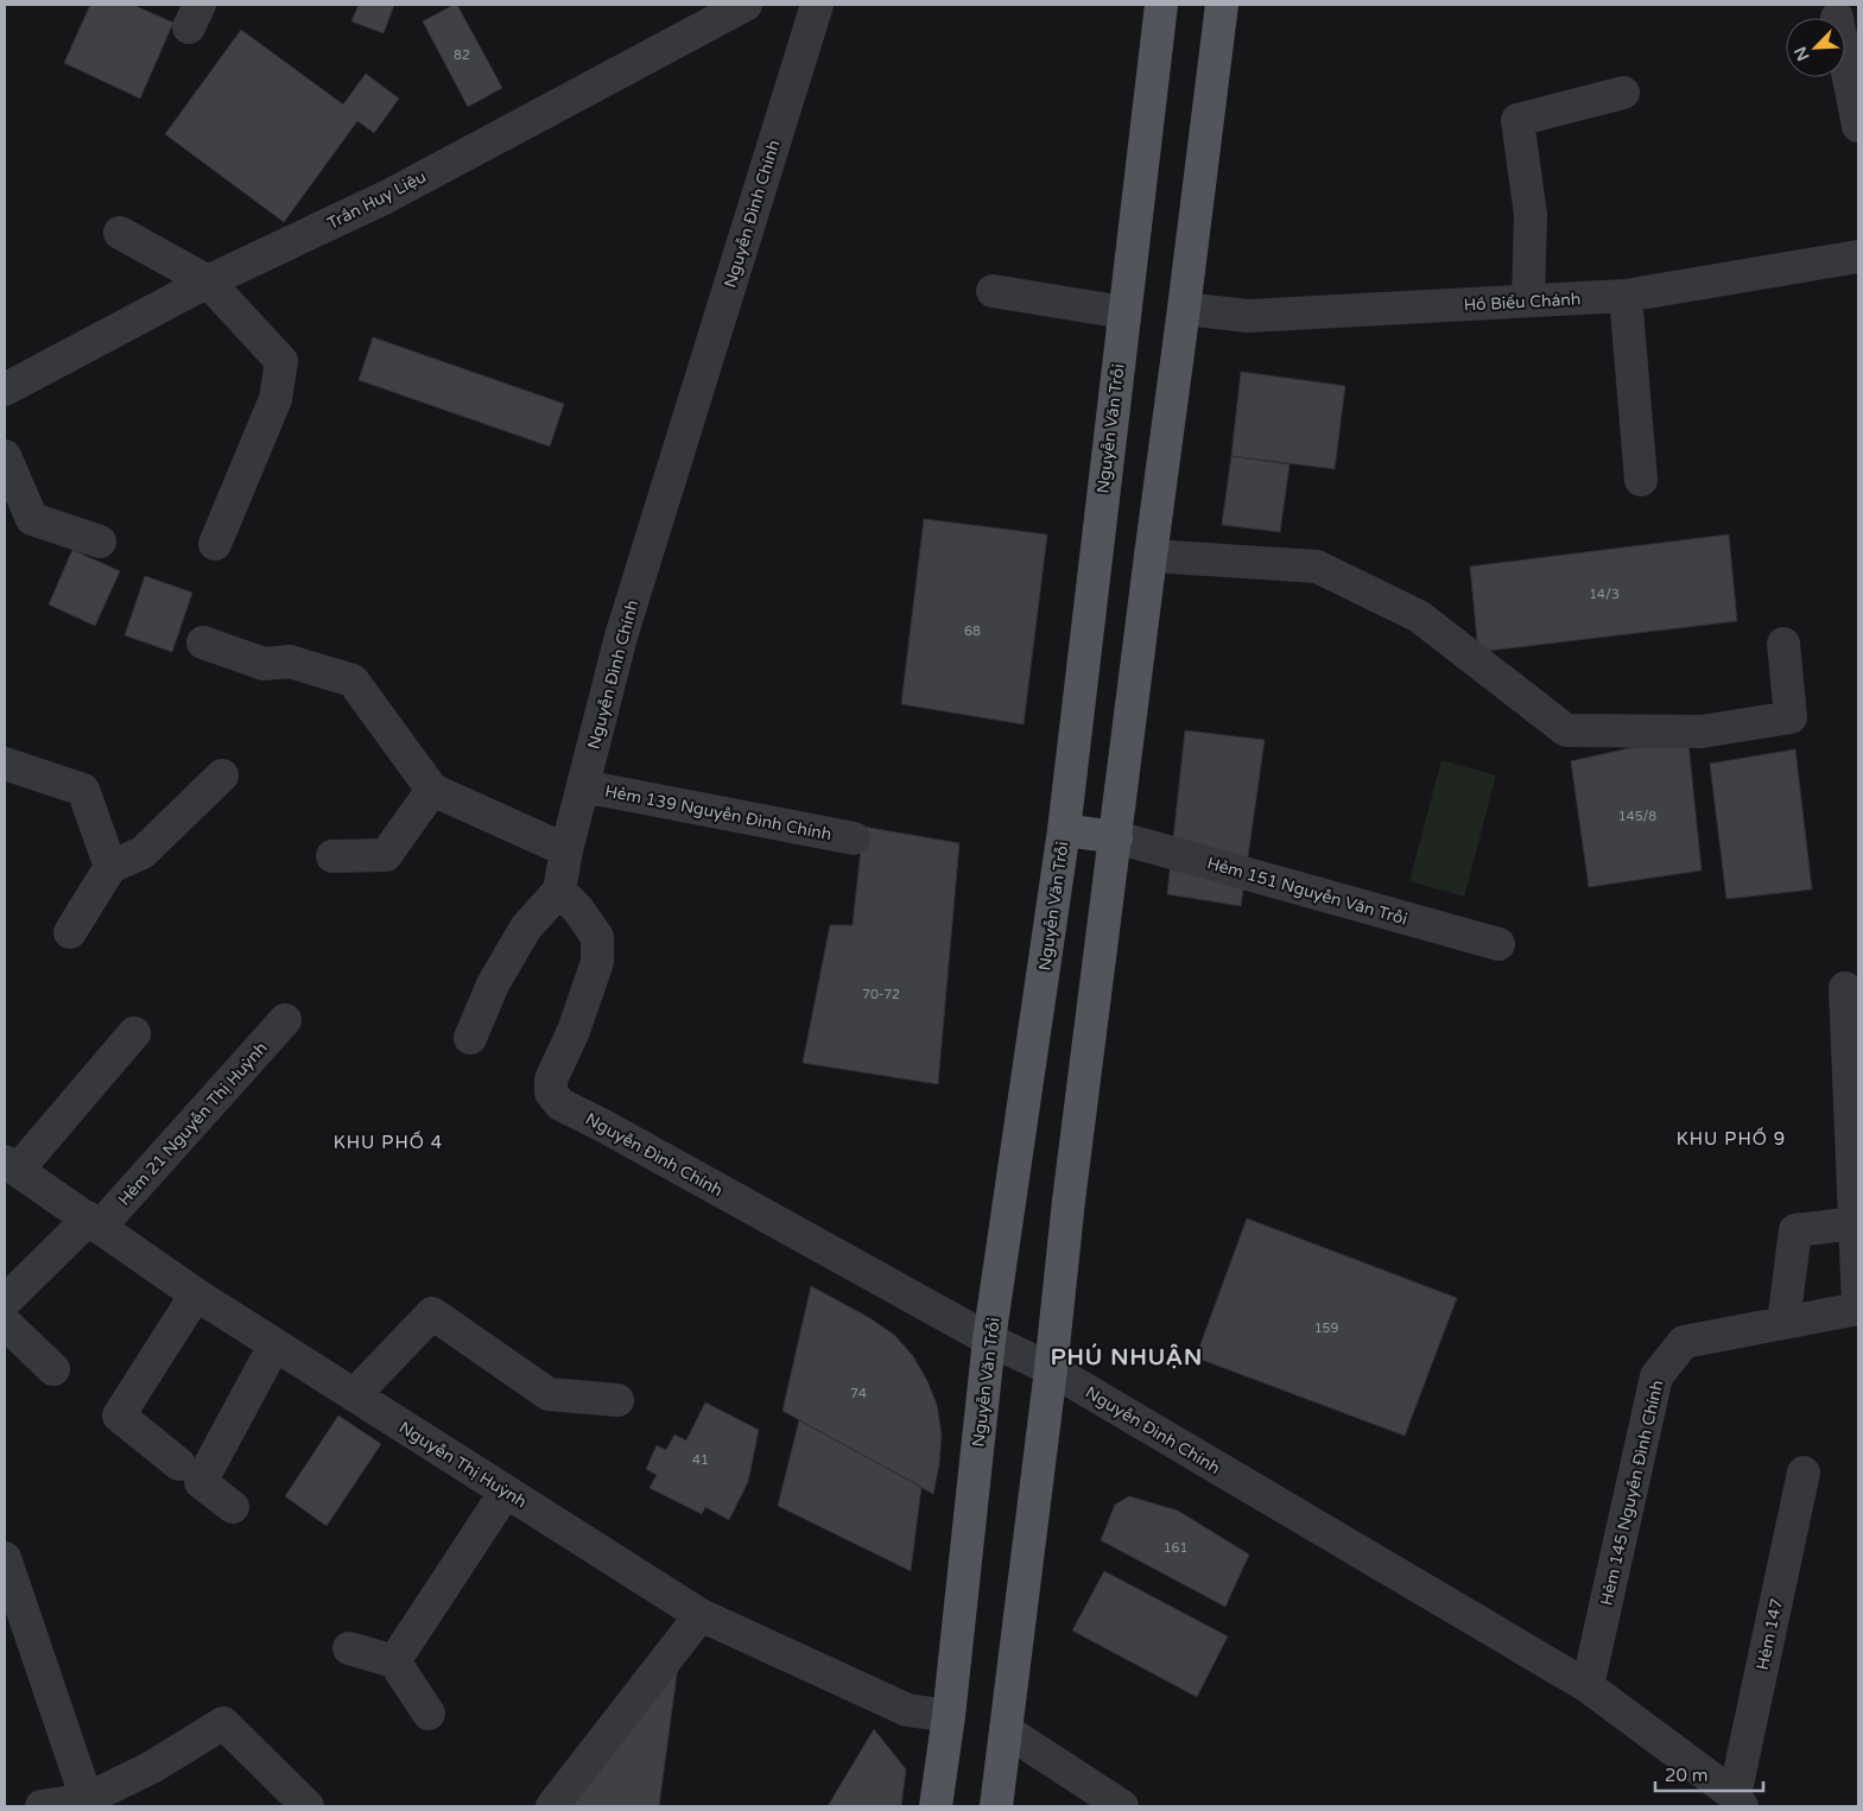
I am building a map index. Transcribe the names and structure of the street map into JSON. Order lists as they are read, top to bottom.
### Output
{
  "streets": {
    "main road": ["Nguyễn Văn Trỗi"],
    "street": [
      "Trần Huy Liệu",
      "Nguyễn Đình Chính",
      "Hồ Biểu Chánh",
      "Hẻm 139 Nguyễn Đình Chính",
      "Hẻm 151 Nguyễn Văn Trỗi",
      "Hẻm 21 Nguyễn Thị Huỳnh",
      "Nguyễn Thị Huỳnh",
      "Hẻm 145 Nguyễn Đình Chính",
      "Hẻm 147"
    ]
  },
  "crossings": [
    ["Nguyễn Đình Chính", "Nguyễn Văn Trỗi"],
    ["Nguyễn Đình Chính", "Hẻm 139 Nguyễn Đình Chính"],
    ["Nguyễn Đình Chính", "Hẻm 145 Nguyễn Đình Chính"],
    ["Nguyễn Đình Chính", "Hẻm 147"],
    ["Nguyễn Văn Trỗi", "Nguyễn Thị Huỳnh"],
    ["Hẻm 21 Nguyễn Thị Huỳnh", "Nguyễn Thị Huỳnh"]
  ],
  "districts": ["KHU PHỐ 9", "KHU PHỐ 4", "PHÚ NHUẬN"],
  "house_numbers": [
    "82",
    "14/3",
    "68",
    "145/8",
    "70-72",
    "159",
    "74",
    "41",
    "161"
  ],
  "scale_bar": "20 m",
  "north": "bottom left"
}
